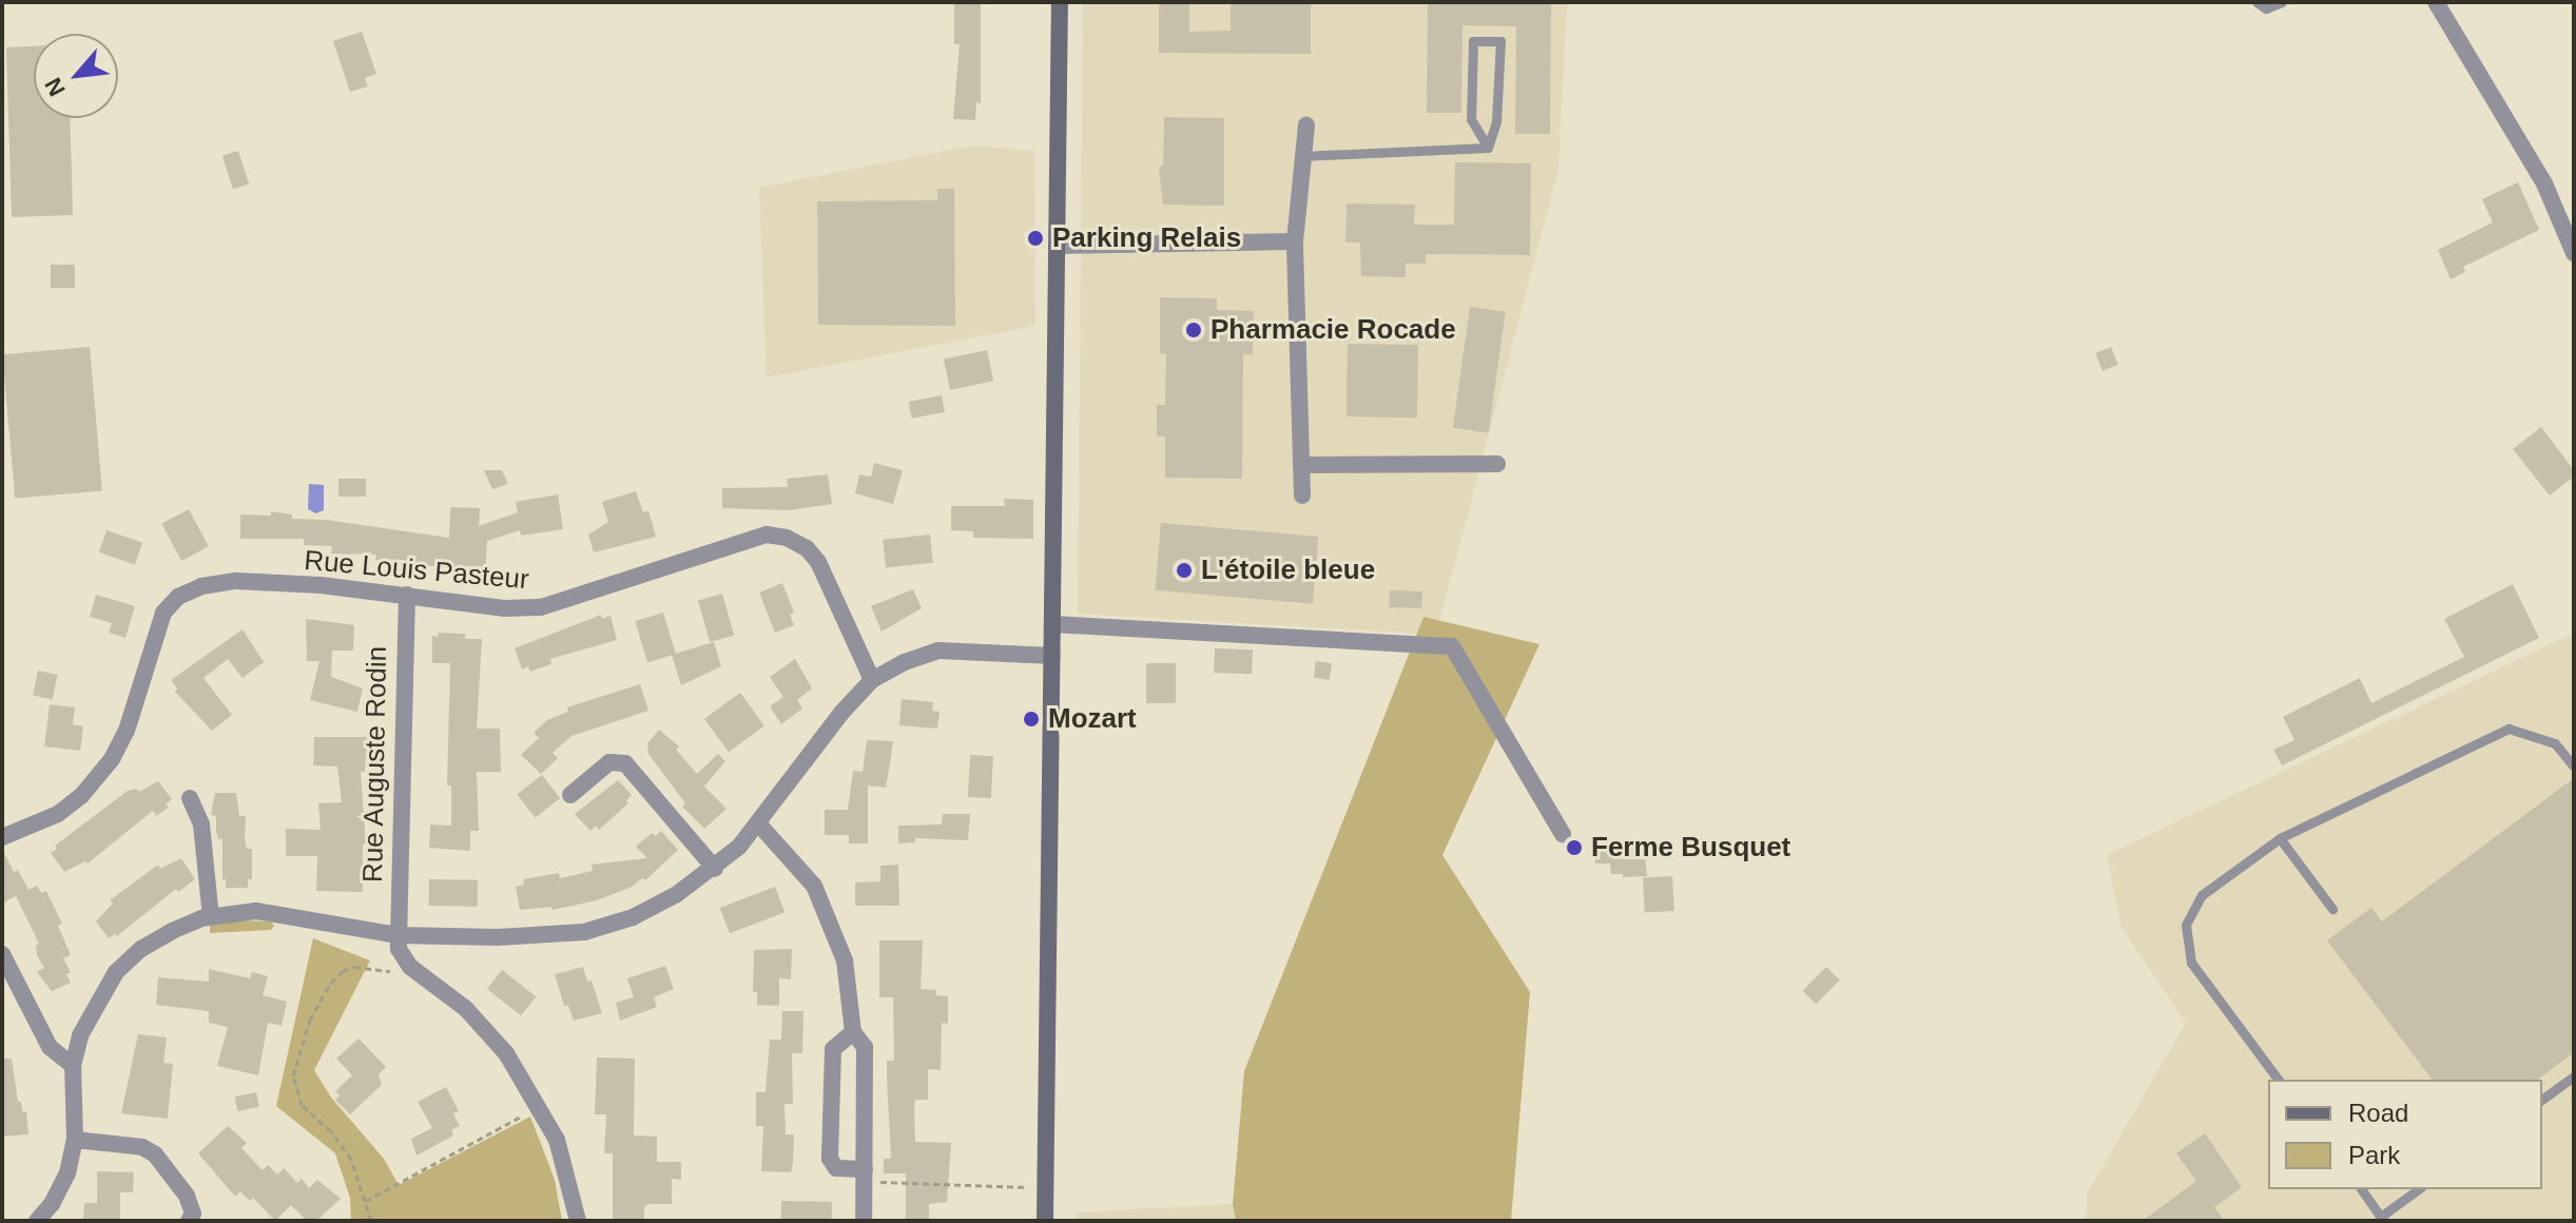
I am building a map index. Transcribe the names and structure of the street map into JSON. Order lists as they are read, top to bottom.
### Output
{
  "streets": {
    "street": ["Rue Louis Pasteur", "Rue Auguste Rodin"]
  },
  "crossings": [
    ["Rue Louis Pasteur", "Rue Auguste Rodin"]
  ],
  "places": [
    "Parking Relais",
    "Pharmacie Rocade",
    "L'étoile bleue",
    "Mozart",
    "Ferme Busquet"
  ],
  "legend": ["Road", "Park"],
  "north": "bottom left"
}
